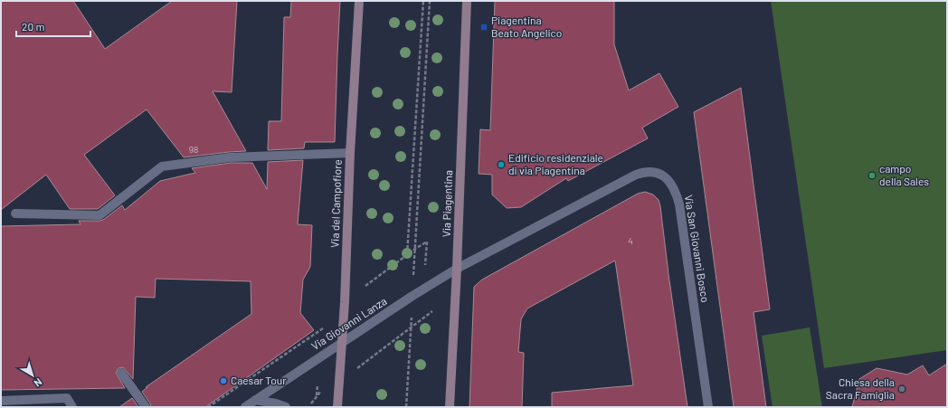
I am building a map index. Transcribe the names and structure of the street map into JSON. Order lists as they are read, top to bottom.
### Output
{
  "streets": {
    "street": [
      "Via del Campofiore",
      "Via Piagentina",
      "Via San Giovanni Bosco",
      "Via Giovanni Lanza"
    ]
  },
  "crossings": [
    ["Via del Campofiore", "Via Giovanni Lanza"],
    ["Via Piagentina", "Via San Giovanni Bosco"],
    ["Via Piagentina", "Via Giovanni Lanza"],
    ["Via San Giovanni Bosco", "Via Giovanni Lanza"]
  ],
  "places": {
    "transit": ["Piagentina Beato Angelico"],
    "other": [
      "Edificio residenziale di via Piagentina",
      "campo della Sales",
      "Caesar Tour",
      "Chiesa della Sacra Famiglia"
    ]
  },
  "house_numbers": ["98", "4"],
  "scale_bar": "20 m",
  "north": "bottom right"
}
